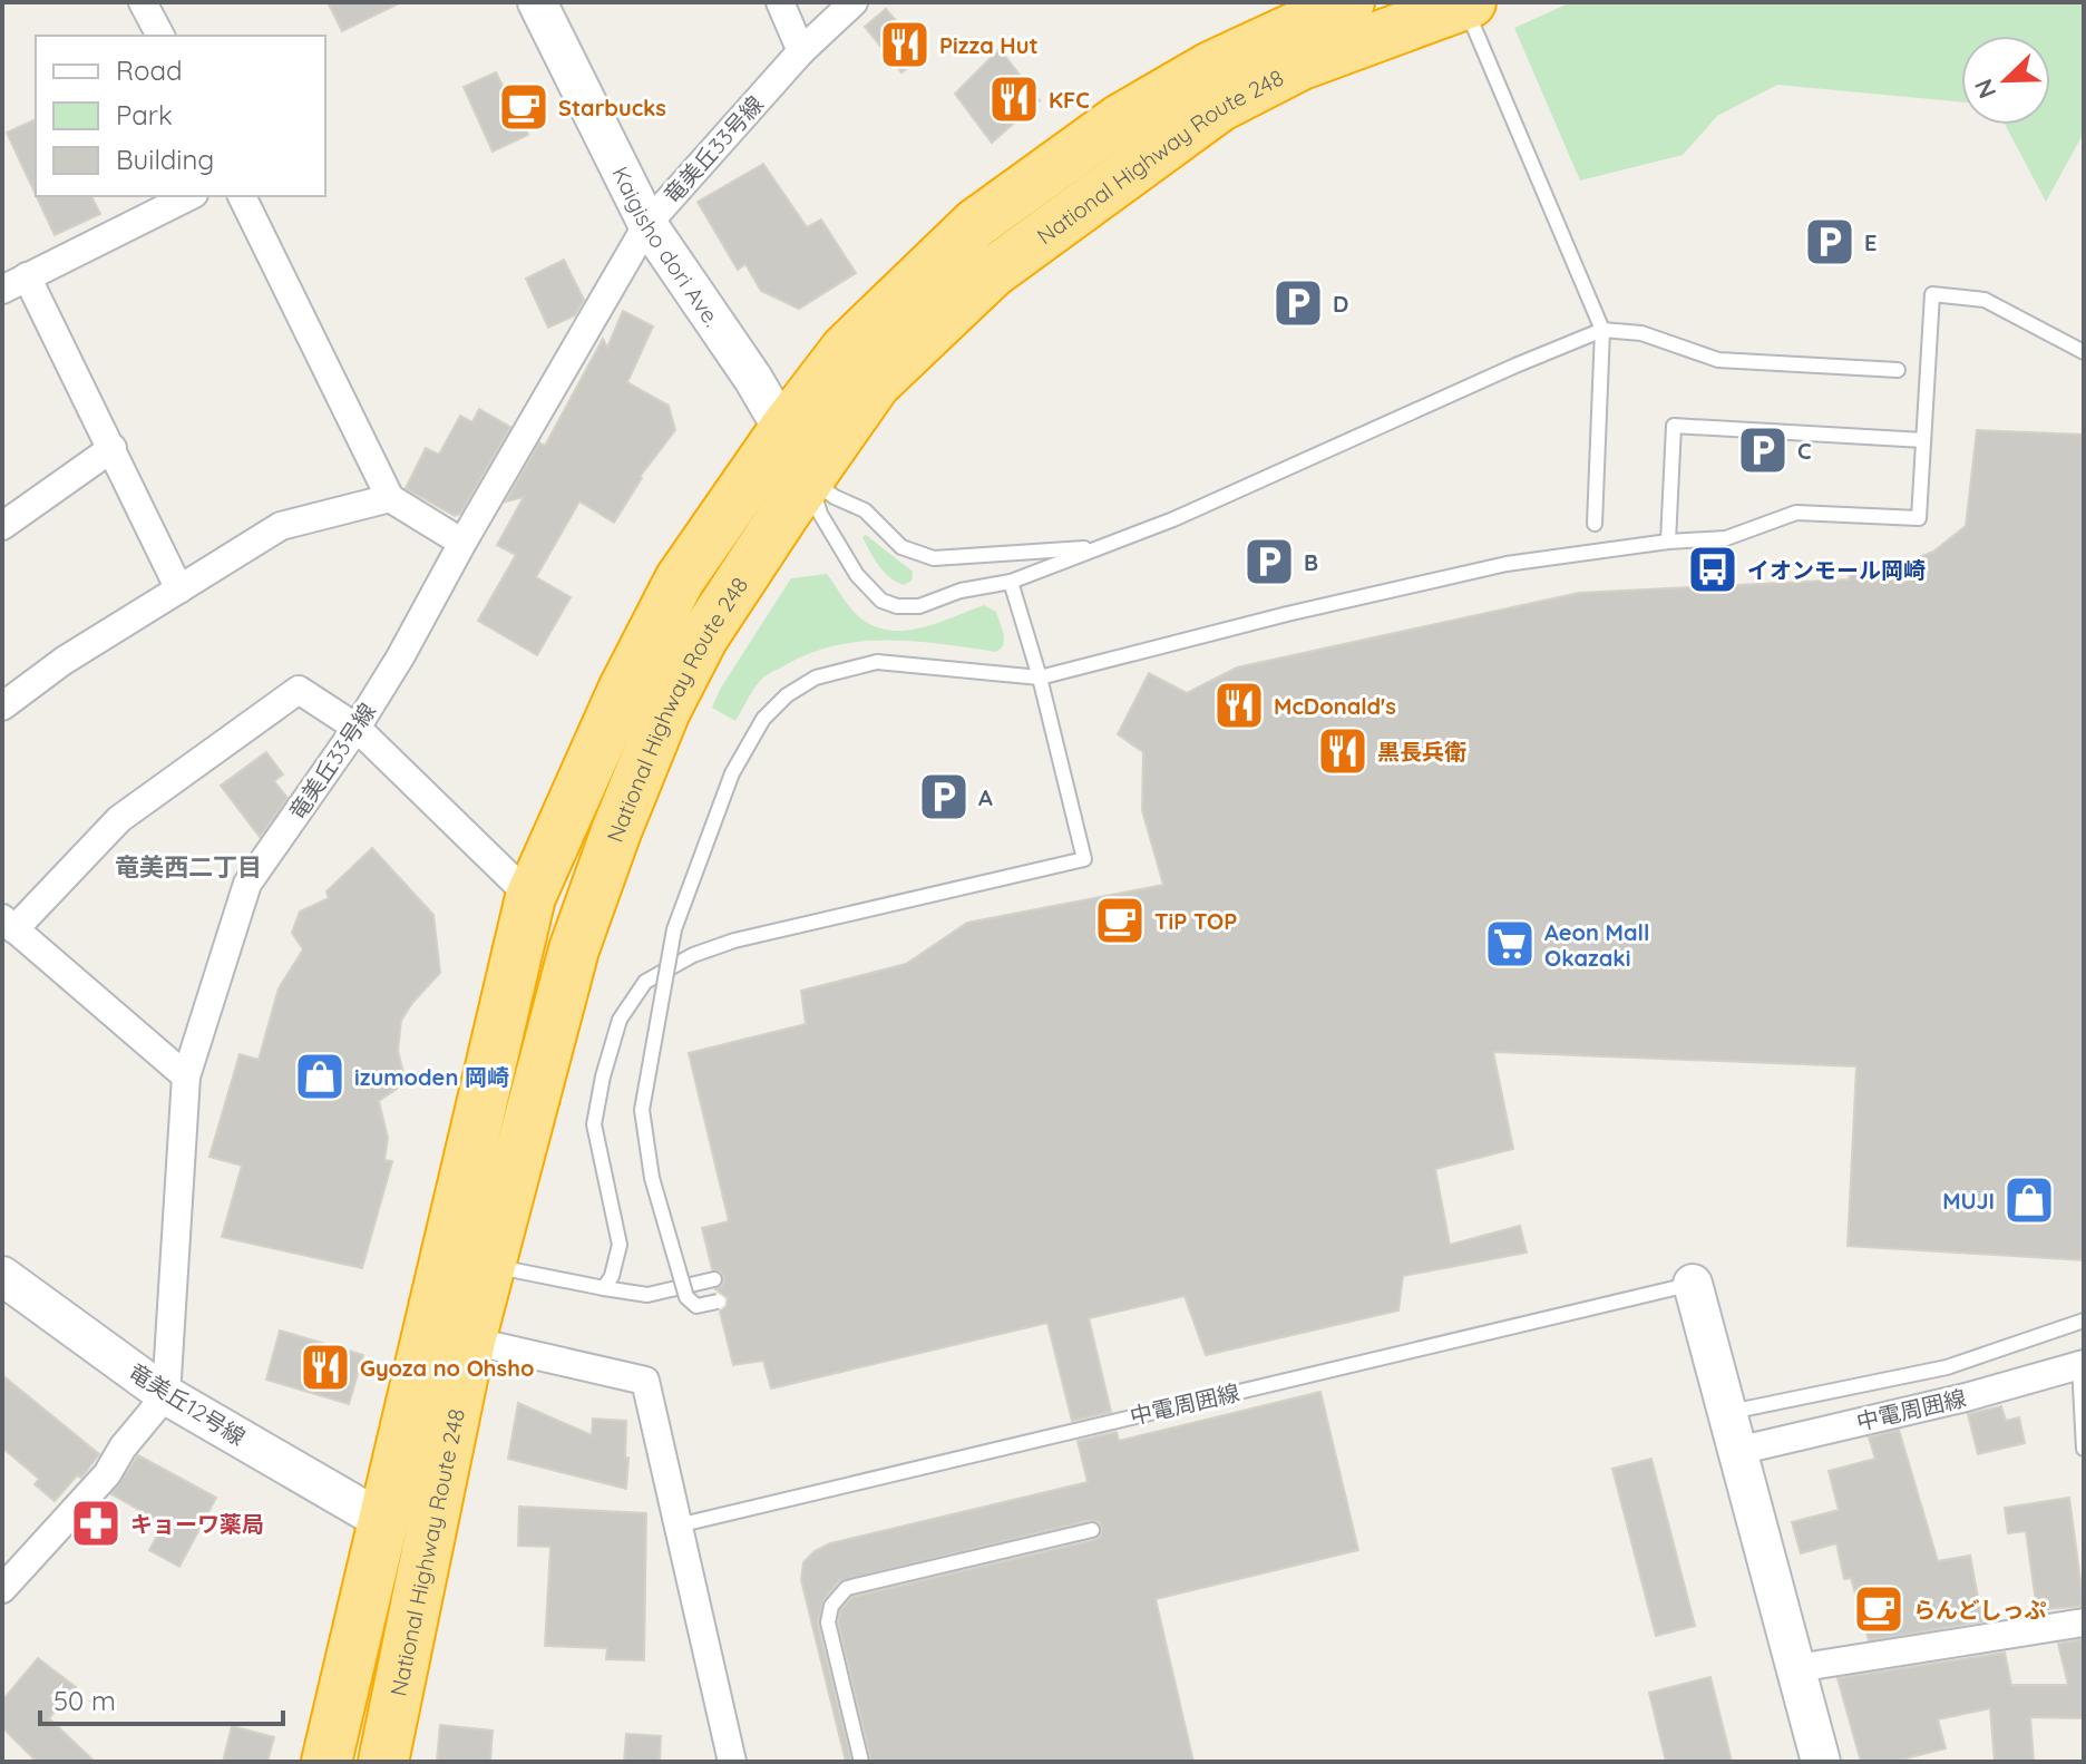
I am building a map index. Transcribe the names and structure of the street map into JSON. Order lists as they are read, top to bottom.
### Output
{
  "streets": {
    "highway": ["National Highway Route 248"],
    "street": [
      "竜美丘33号線",
      "Kaigisho dori Ave.",
      "竜美丘12号線",
      "中電周囲線"
    ]
  },
  "crossings": [
    ["竜美丘33号線", "Kaigisho dori Ave."],
    ["竜美丘33号線", "竜美丘12号線"],
    ["National Highway Route 248", "Kaigisho dori Ave."],
    ["National Highway Route 248", "竜美丘12号線"]
  ],
  "districts": ["竜美西二丁目"],
  "places": {
    "restaurant": [
      "Pizza Hut",
      "KFC",
      "McDonald's",
      "黒長兵衛",
      "Gyoza no Ohsho"
    ],
    "cafe": ["Starbucks", "TiP TOP", "らんどしっぷ"],
    "parking": [
      "E",
      "D",
      "C",
      "B",
      "A"
    ],
    "bus stop": ["イオンモール岡崎"],
    "supermarket": ["Aeon Mall Okazaki"],
    "shop": ["izumoden 岡崎", "MUJI"],
    "pharmacy": ["キョーワ薬局"]
  },
  "legend": ["Road", "Park", "Building"],
  "scale_bar": "50 m",
  "north": "bottom left"
}
